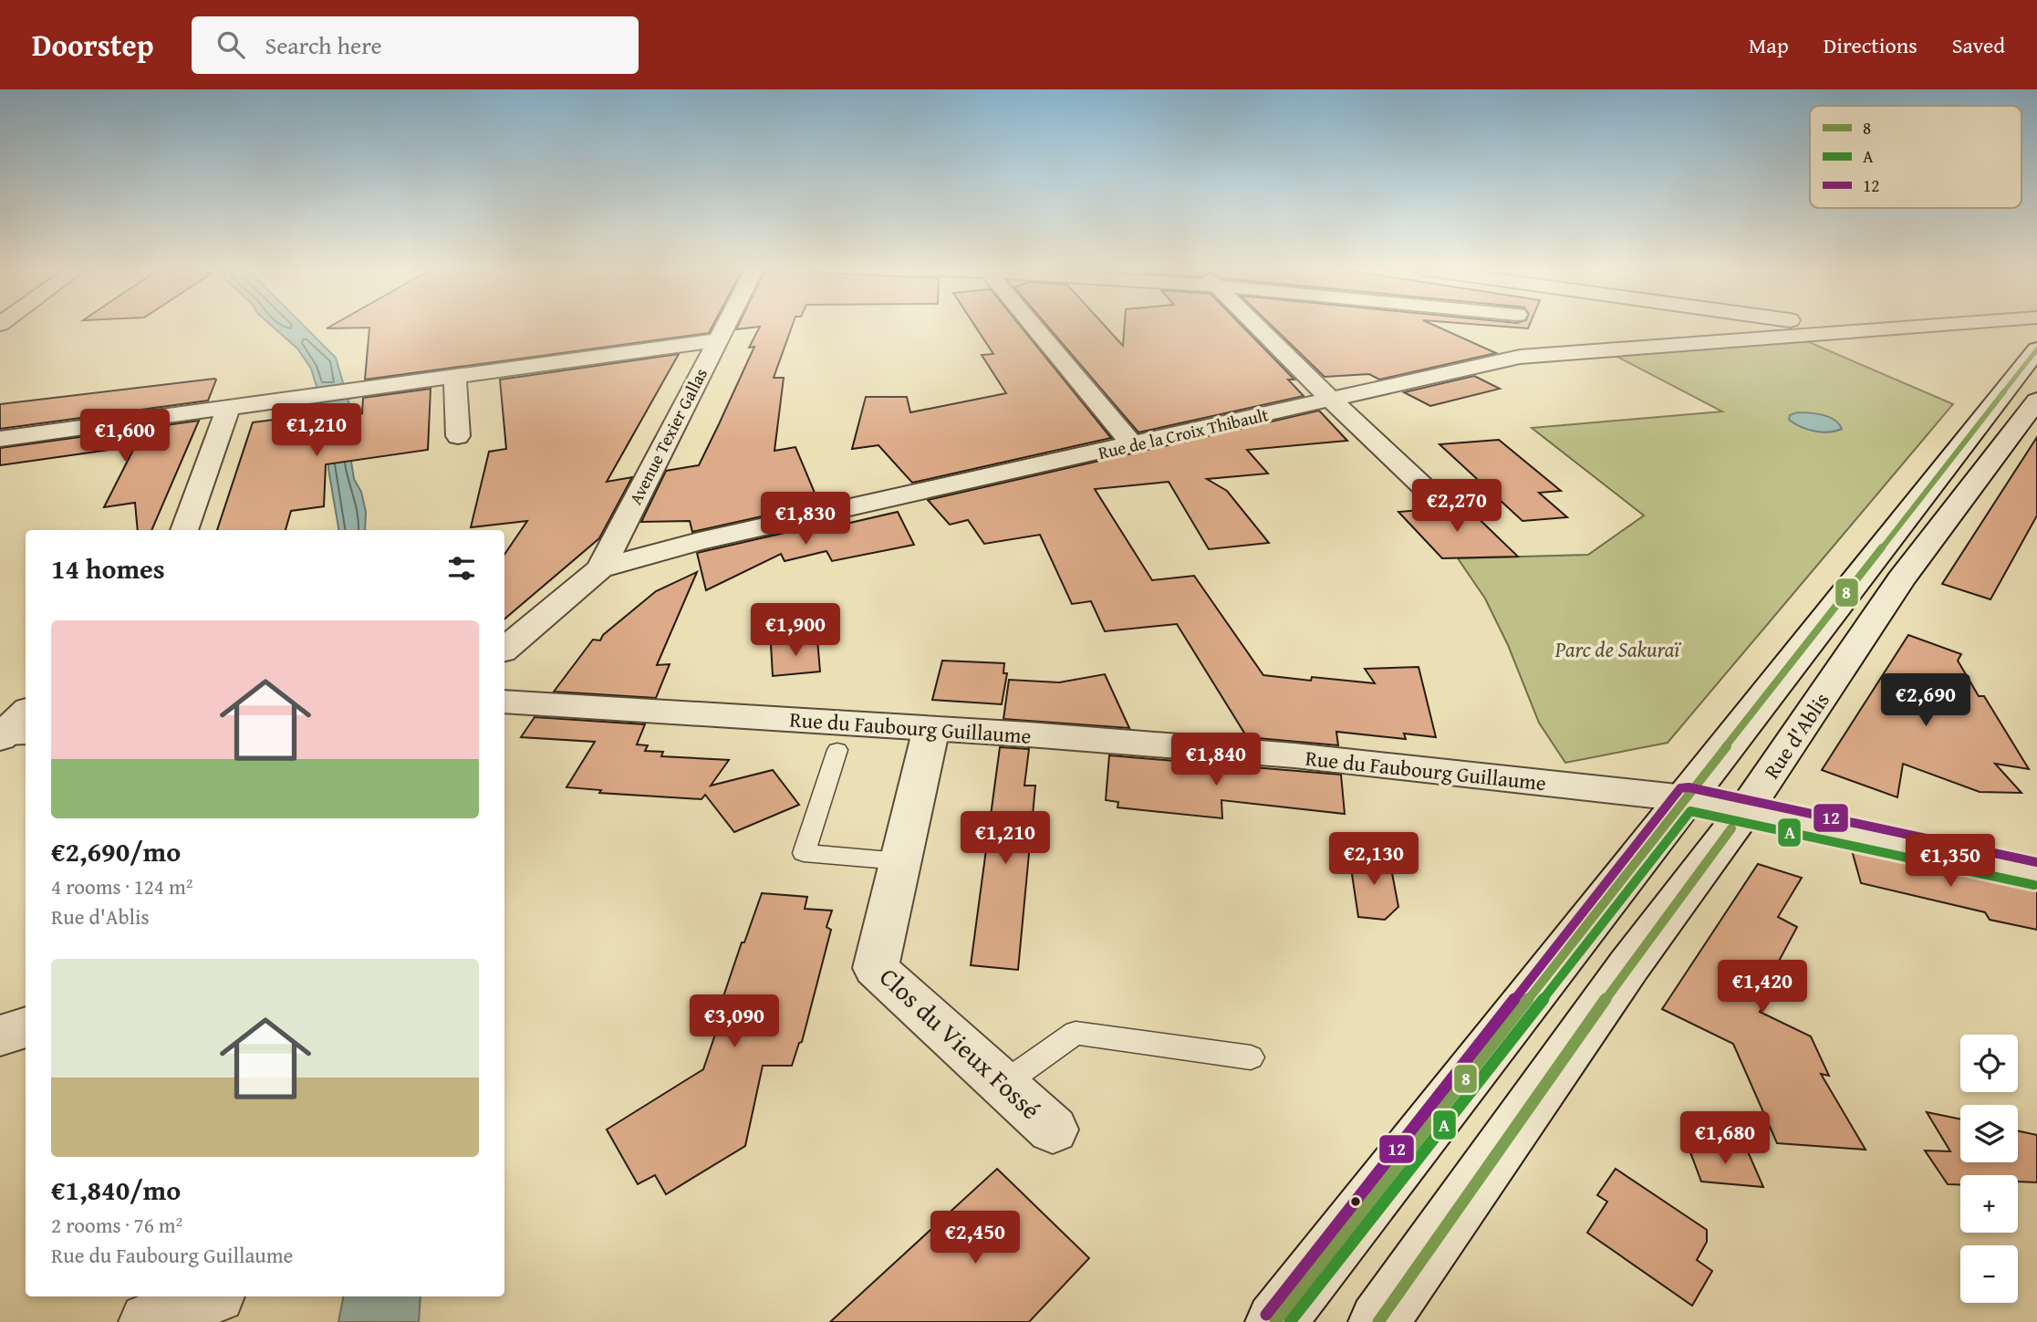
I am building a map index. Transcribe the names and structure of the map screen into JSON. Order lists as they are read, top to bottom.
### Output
{
  "streets": {
    "street": [
      "Rue de la Croix Thibault",
      "Avenue Texier Gallas",
      "Rue du Faubourg Guillaume",
      "Rue d'Ablis",
      "Clos du Vieux Fossé"
    ]
  },
  "crossings": [
    ["Rue de la Croix Thibault", "Avenue Texier Gallas"],
    ["Rue du Faubourg Guillaume", "Rue d'Ablis"],
    ["Rue du Faubourg Guillaume", "Clos du Vieux Fossé"]
  ],
  "parks": ["Parc de Sakuraï"],
  "lines": ["transit line 8", "transit line 12", "transit line A"],
  "legend": ["8", "A", "12"],
  "page": {
    "header": "Doorstep",
    "search": "Search here",
    "nav": ["Map", "Directions", "Saved"],
    "price": [
      "€1,210",
      "€1,600",
      "€2,270",
      "€1,830",
      "€1,900",
      "€2,690",
      "€1,840",
      "€1,210",
      "€2,130",
      "€1,350",
      "€1,420",
      "€3,090",
      "€1,680",
      "€2,450"
    ],
    "heading": "14 homes",
    "list": [
      {
        "name": "€2,690/mo",
        "note": "4 rooms · 124 m² · Rue d'Ablis"
      },
      {
        "name": "€1,840/mo",
        "note": "2 rooms · 76 m² · Rue du Faubourg Guillaume"
      }
    ],
    "map_buttons": ["+", "−"]
  }
}
